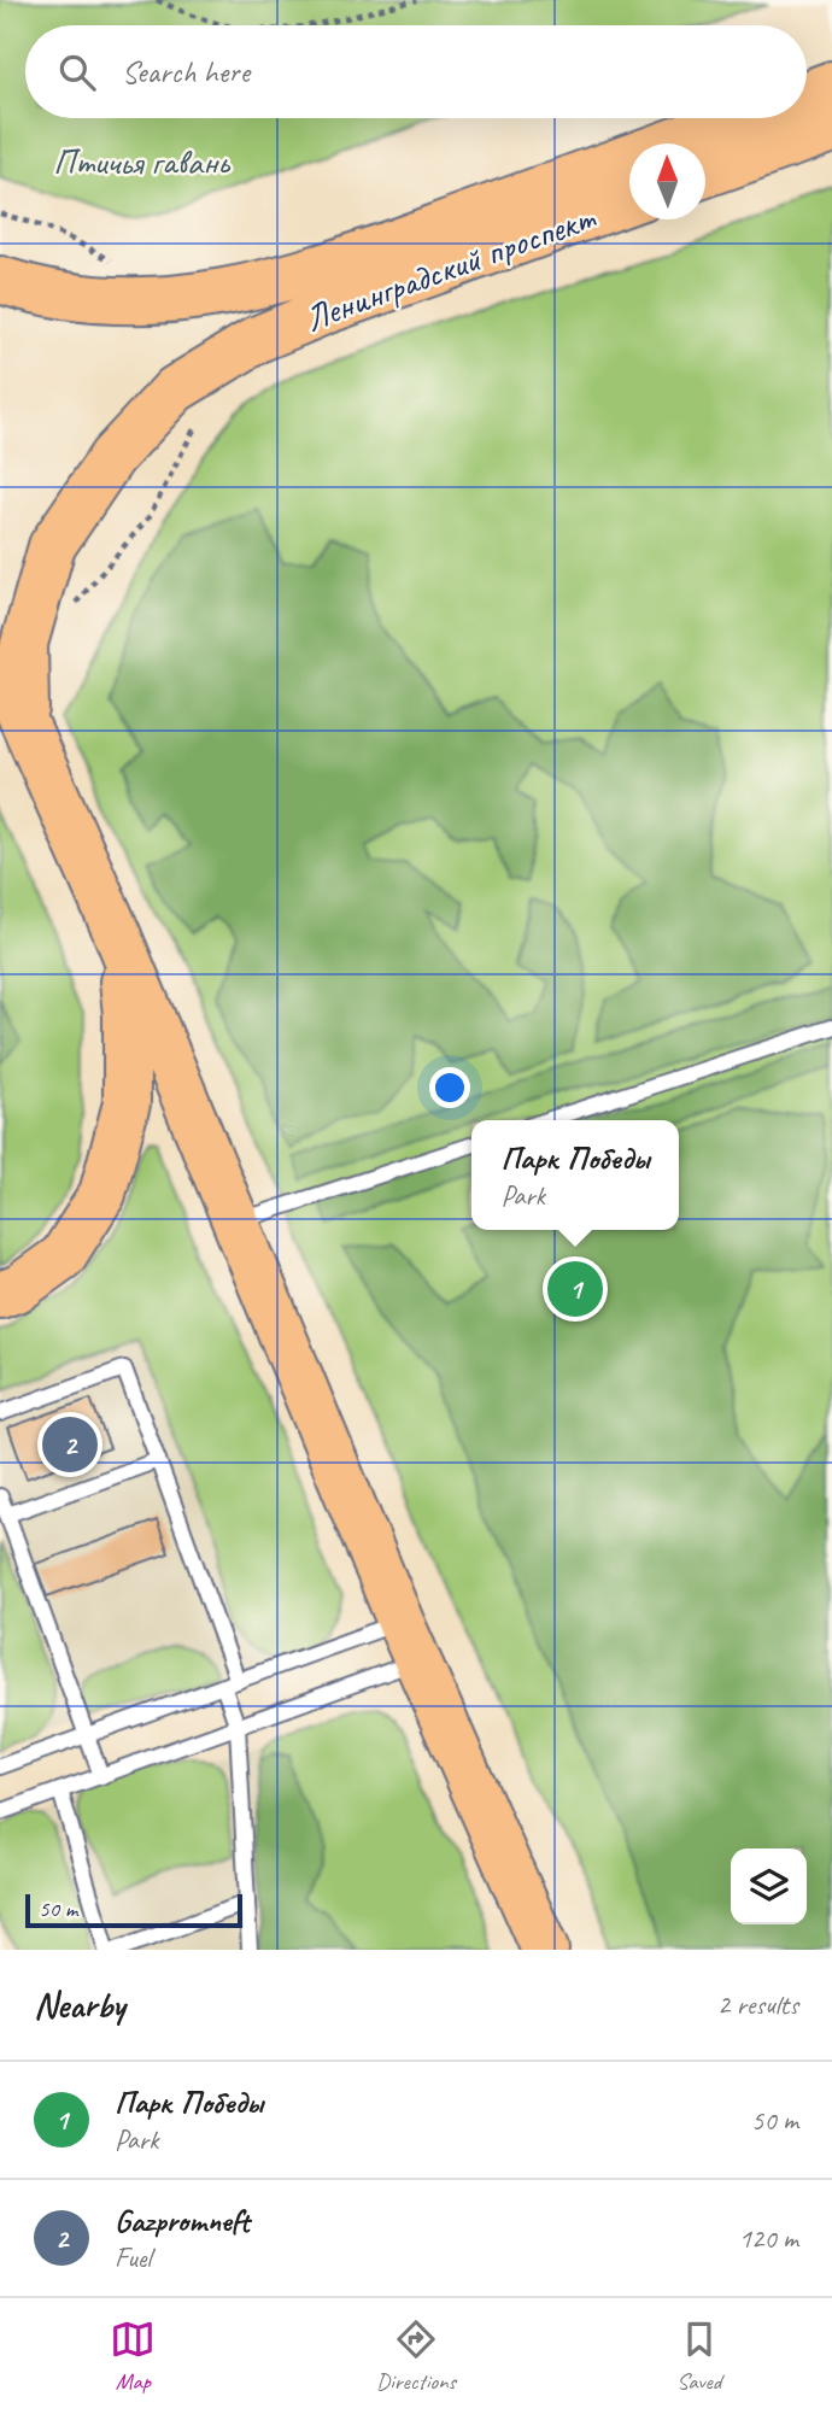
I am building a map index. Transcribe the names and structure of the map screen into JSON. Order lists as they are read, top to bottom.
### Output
{
  "streets": {
    "main road": ["Ленинградский проспект"]
  },
  "parks": ["Птичья гавань"],
  "scale_bar": "50 m",
  "north": "top",
  "page": {
    "search": "Search here",
    "popup": ["Парк Победы", "Park"],
    "pins": ["1", "2"],
    "scale": "50 m",
    "heading": ["Nearby", "2 results"],
    "list": [
      {
        "mark": "1",
        "name": "Парк Победы",
        "note": "Park",
        "value": "50 m"
      },
      {
        "mark": "2",
        "name": "Gazpromneft",
        "note": "Fuel",
        "value": "120 m"
      }
    ],
    "nav": ["Map", "Directions", "Saved"]
  }
}
